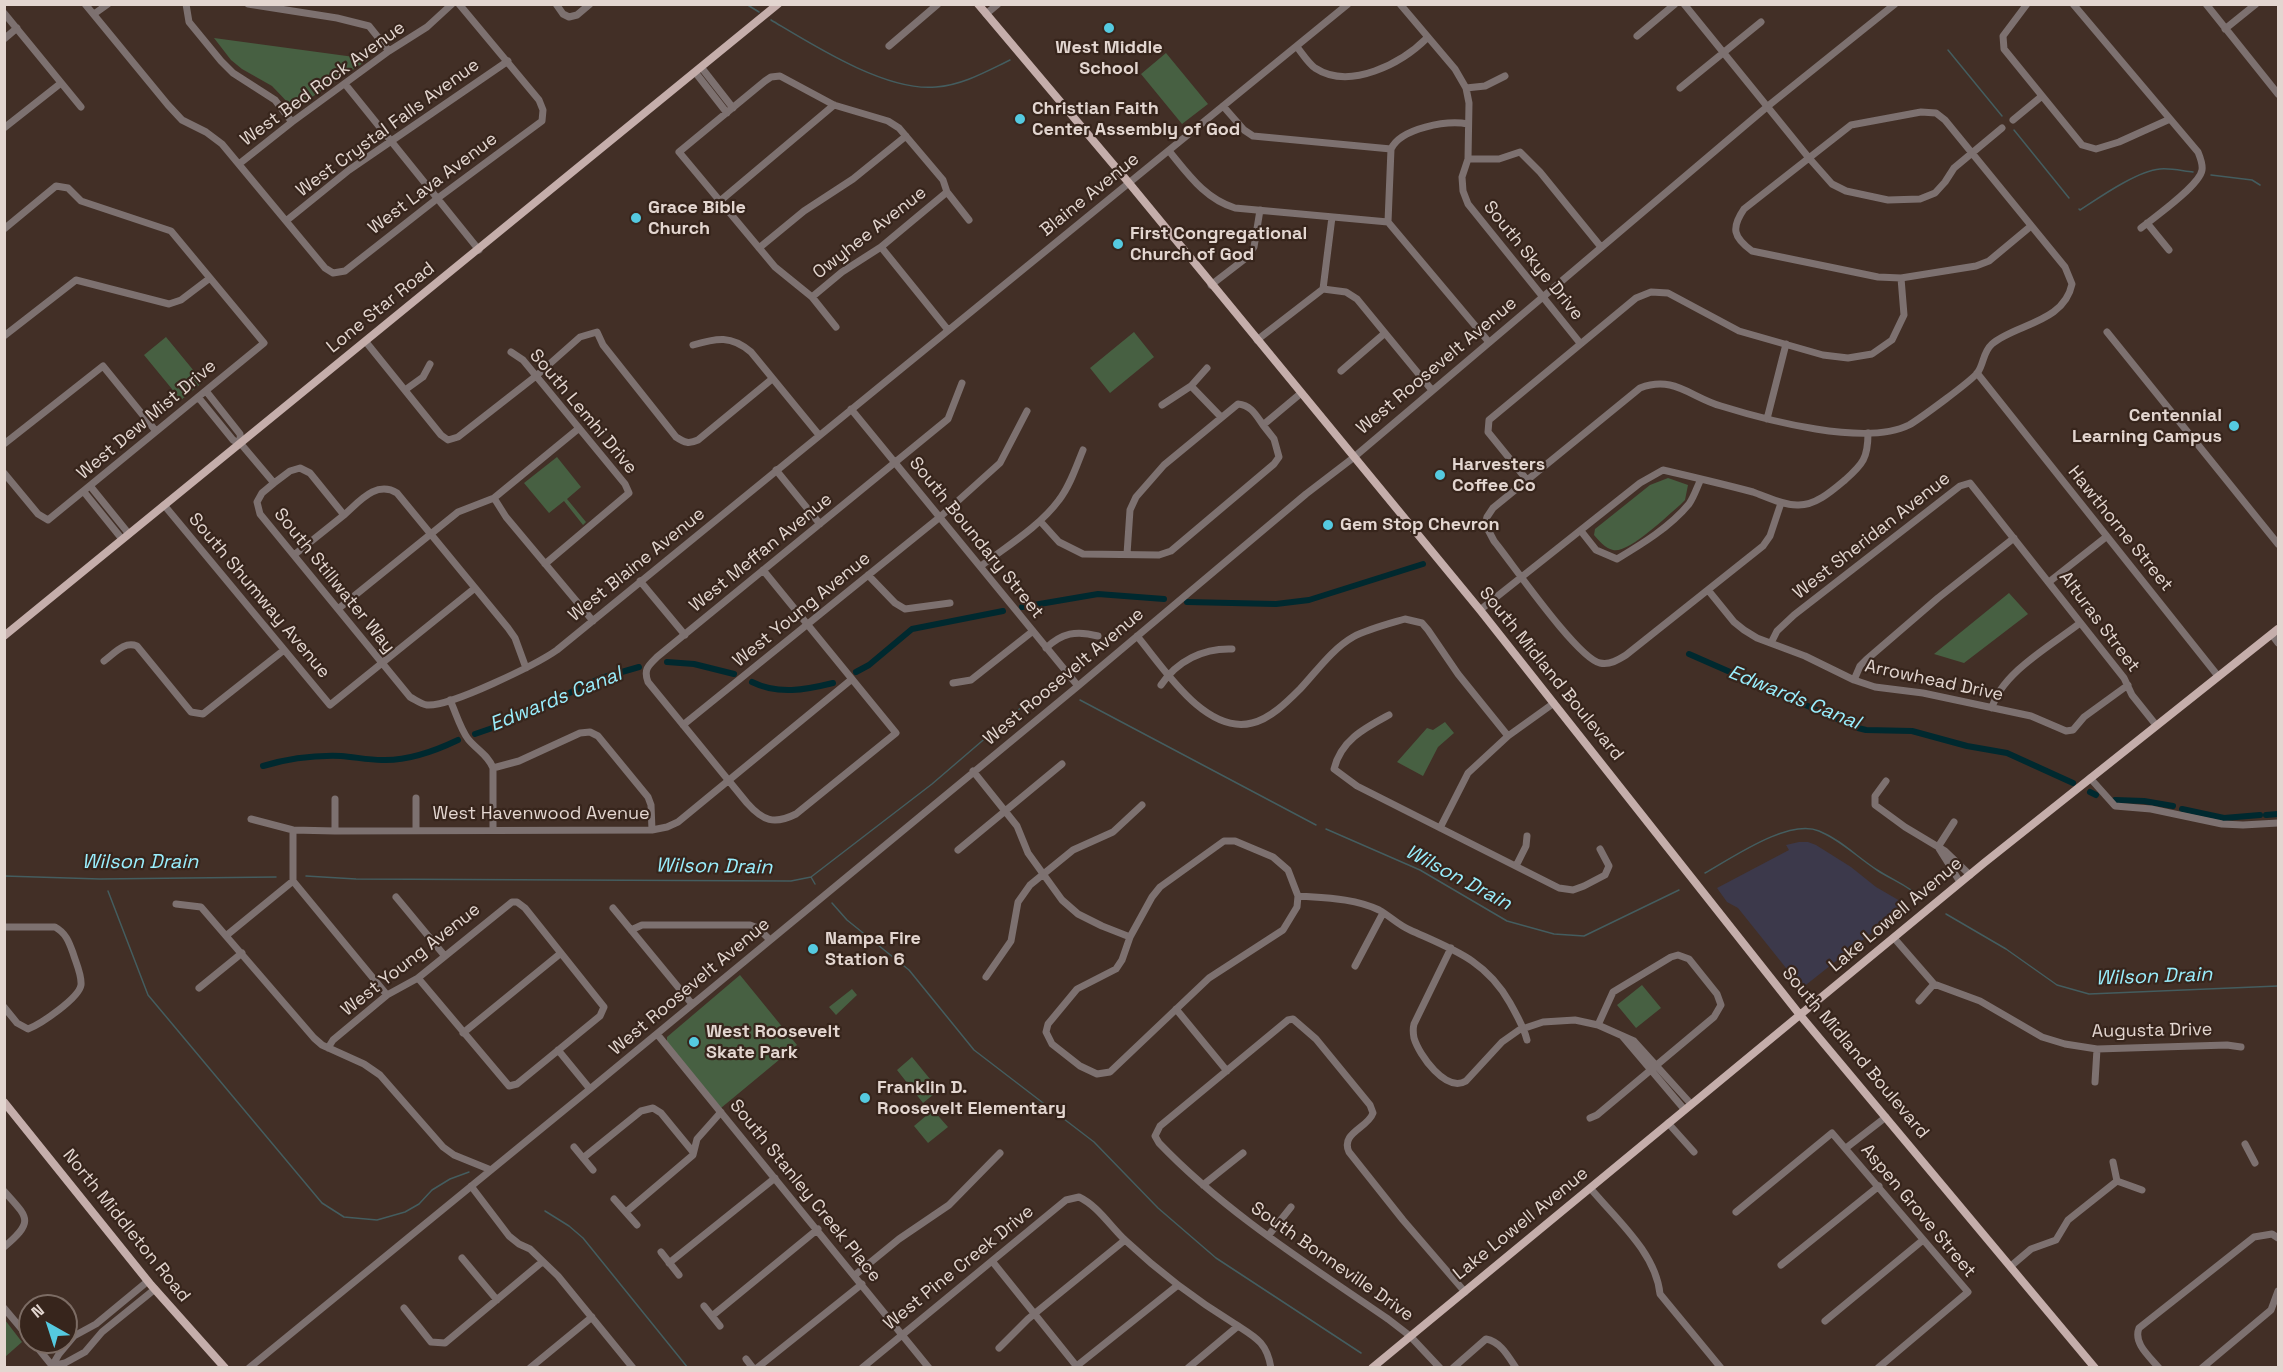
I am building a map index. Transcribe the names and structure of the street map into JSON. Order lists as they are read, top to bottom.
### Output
{
  "streets": {
    "main road": [
      "Lone Star Road",
      "South Midland Boulevard",
      "Lake Lowell Avenue",
      "North Middleton Road"
    ],
    "street": [
      "West Bed Rock Avenue",
      "West Crystal Falls Avenue",
      "West Lava Avenue",
      "Blaine Avenue",
      "Owyhee Avenue",
      "South Skye Drive",
      "West Roosevelt Avenue",
      "South Lemhi Drive",
      "West Dew Mist Drive",
      "Hawthorne Street",
      "West Sheridan Avenue",
      "South Boundary Street",
      "West Meffan Avenue",
      "West Blaine Avenue",
      "South Stillwater Way",
      "South Shumway Avenue",
      "West Young Avenue",
      "Alturas Street",
      "Arrowhead Drive",
      "West Havenwood Avenue",
      "Augusta Drive",
      "South Stanley Creek Place",
      "Aspen Grove Street",
      "South Bonneville Drive",
      "West Pine Creek Drive"
    ]
  },
  "crossings": [
    ["West Crystal Falls Avenue", "West Lava Avenue"],
    ["Blaine Avenue", "South Boundary Street"],
    ["Blaine Avenue", "West Blaine Avenue"],
    ["Blaine Avenue", "South Midland Boulevard"],
    ["South Skye Drive", "West Roosevelt Avenue"],
    ["Lone Star Road", "South Stillwater Way"],
    ["Lone Star Road", "South Shumway Avenue"],
    ["West Roosevelt Avenue", "South Boundary Street"],
    ["West Roosevelt Avenue", "South Midland Boulevard"],
    ["West Roosevelt Avenue", "South Stanley Creek Place"],
    ["Hawthorne Street", "Lake Lowell Avenue"],
    ["West Sheridan Avenue", "Alturas Street"],
    ["West Sheridan Avenue", "Arrowhead Drive"],
    ["South Boundary Street", "West Meffan Avenue"],
    ["South Boundary Street", "West Blaine Avenue"],
    ["South Boundary Street", "West Young Avenue"],
    ["West Meffan Avenue", "West Young Avenue"],
    ["West Blaine Avenue", "South Stillwater Way"],
    ["South Stillwater Way", "South Shumway Avenue"],
    ["Alturas Street", "Arrowhead Drive"],
    ["Alturas Street", "Lake Lowell Avenue"],
    ["South Midland Boulevard", "Lake Lowell Avenue"],
    ["South Midland Boulevard", "Aspen Grove Street"],
    ["Lake Lowell Avenue", "Augusta Drive"],
    ["Lake Lowell Avenue", "South Bonneville Drive"],
    ["South Stanley Creek Place", "West Pine Creek Drive"]
  ],
  "water": ["Edwards Canal", "Wilson Drain"],
  "places": [
    "West Middle School",
    "Christian Faith Center Assembly of God",
    "Grace Bible Church",
    "First Congregational Church of God",
    "Centennial Learning Campus",
    "Harvesters Coffee Co",
    "Gem Stop Chevron",
    "Nampa Fire Station 6",
    "West Roosevelt Skate Park",
    "Franklin D. Roosevelt Elementary"
  ],
  "north": "top left"
}
